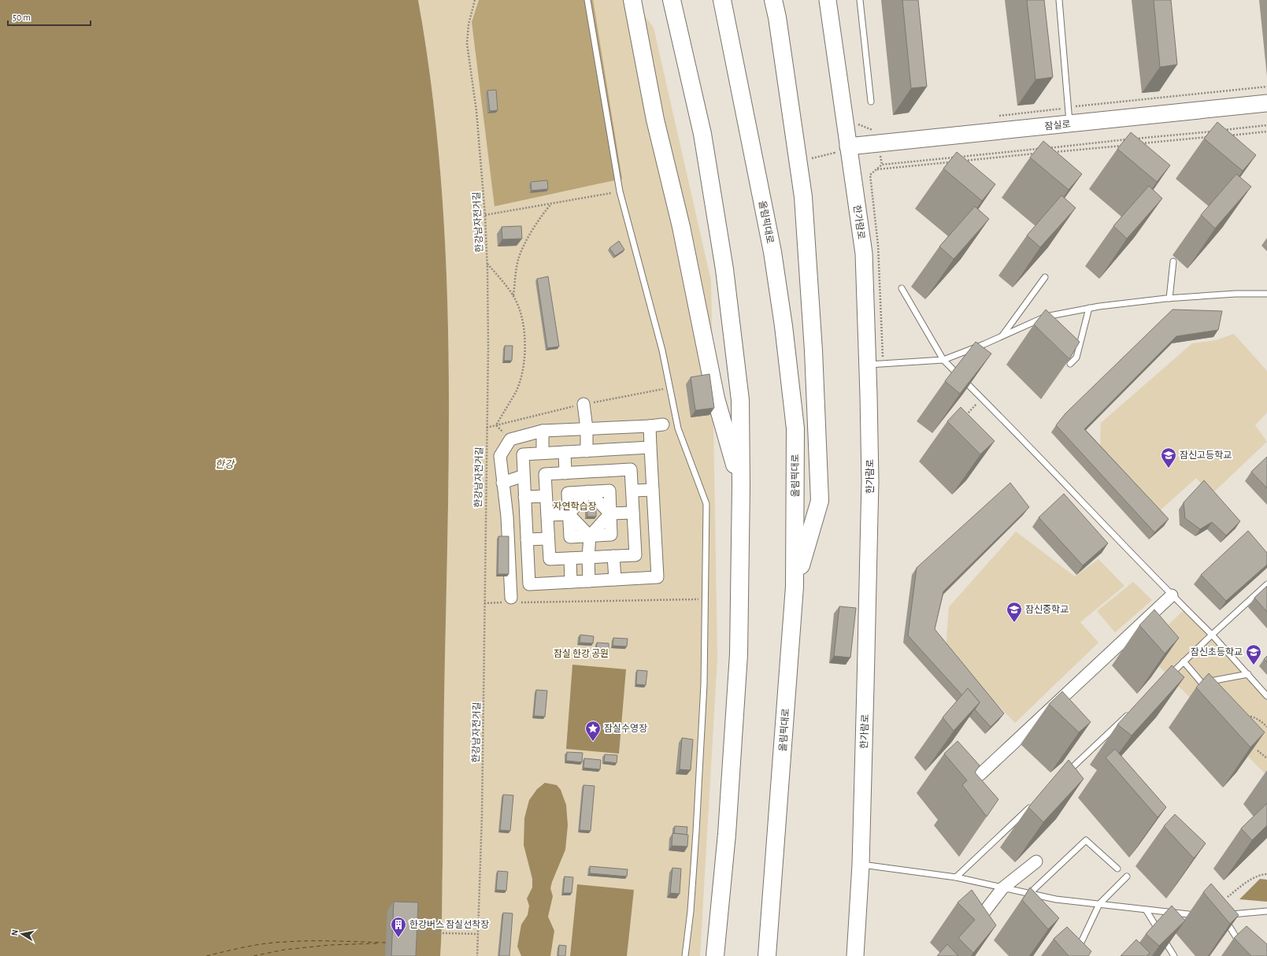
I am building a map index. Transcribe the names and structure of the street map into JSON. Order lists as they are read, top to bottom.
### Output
{
  "streets": {
    "highway": ["올림픽대로"],
    "street": ["잠실로", "한가람로"],
    "path": ["한강남자전거길"]
  },
  "crossings": [
    ["잠실로", "한가람로"]
  ],
  "water": ["한강"],
  "parks": ["자연학습장", "잠실 한강 공원"],
  "places": {
    "school or university": ["잠신고등학교", "잠신중학교", "잠신초등학교"],
    "place": ["잠실수영장"],
    "building": ["한강버스 잠실선착장"]
  },
  "scale_bar": "50 m",
  "north": "left"
}
